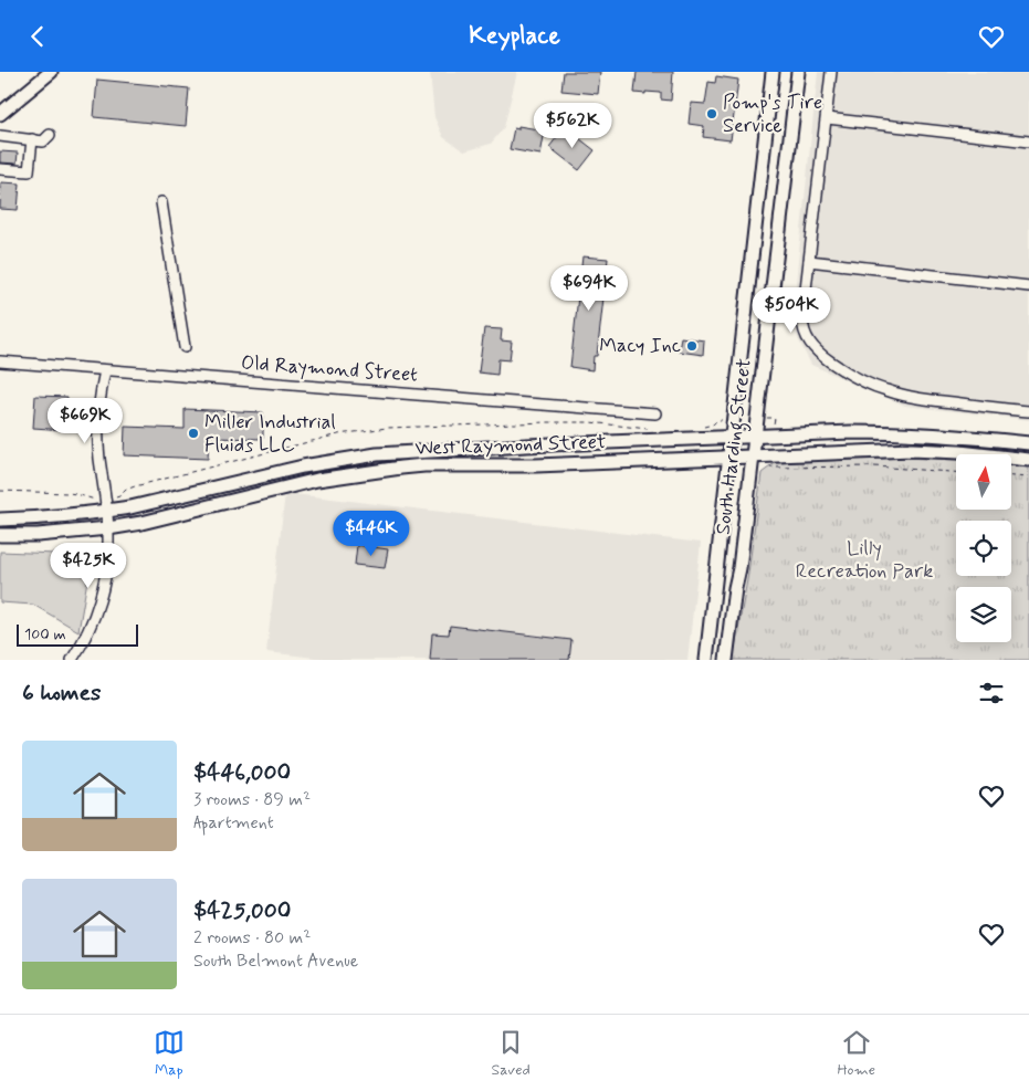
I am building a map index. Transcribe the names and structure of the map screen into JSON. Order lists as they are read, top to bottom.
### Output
{
  "streets": {
    "main road": ["West Raymond Street", "South Harding Street"],
    "street": ["Old Raymond Street"]
  },
  "crossings": [
    ["West Raymond Street", "South Harding Street"]
  ],
  "parks": ["Lilly Recreation Park"],
  "places": ["Pomp's Tire Service", "Macy Inc", "Miller Industrial Fluids LLC"],
  "scale_bar": "100 m",
  "north": "top",
  "page": {
    "header": "Keyplace",
    "price": [
      "$562K",
      "$694K",
      "$504K",
      "$669K",
      "$446K",
      "$425K"
    ],
    "scale": "100 m",
    "heading": "6 homes",
    "list": [
      {
        "name": "$446,000",
        "note": "3 rooms · 89 m² · Apartment"
      },
      {
        "name": "$425,000",
        "note": "2 rooms · 80 m² · South Belmont Avenue"
      }
    ],
    "tabs": ["Map", "Saved", "Home"]
  }
}
